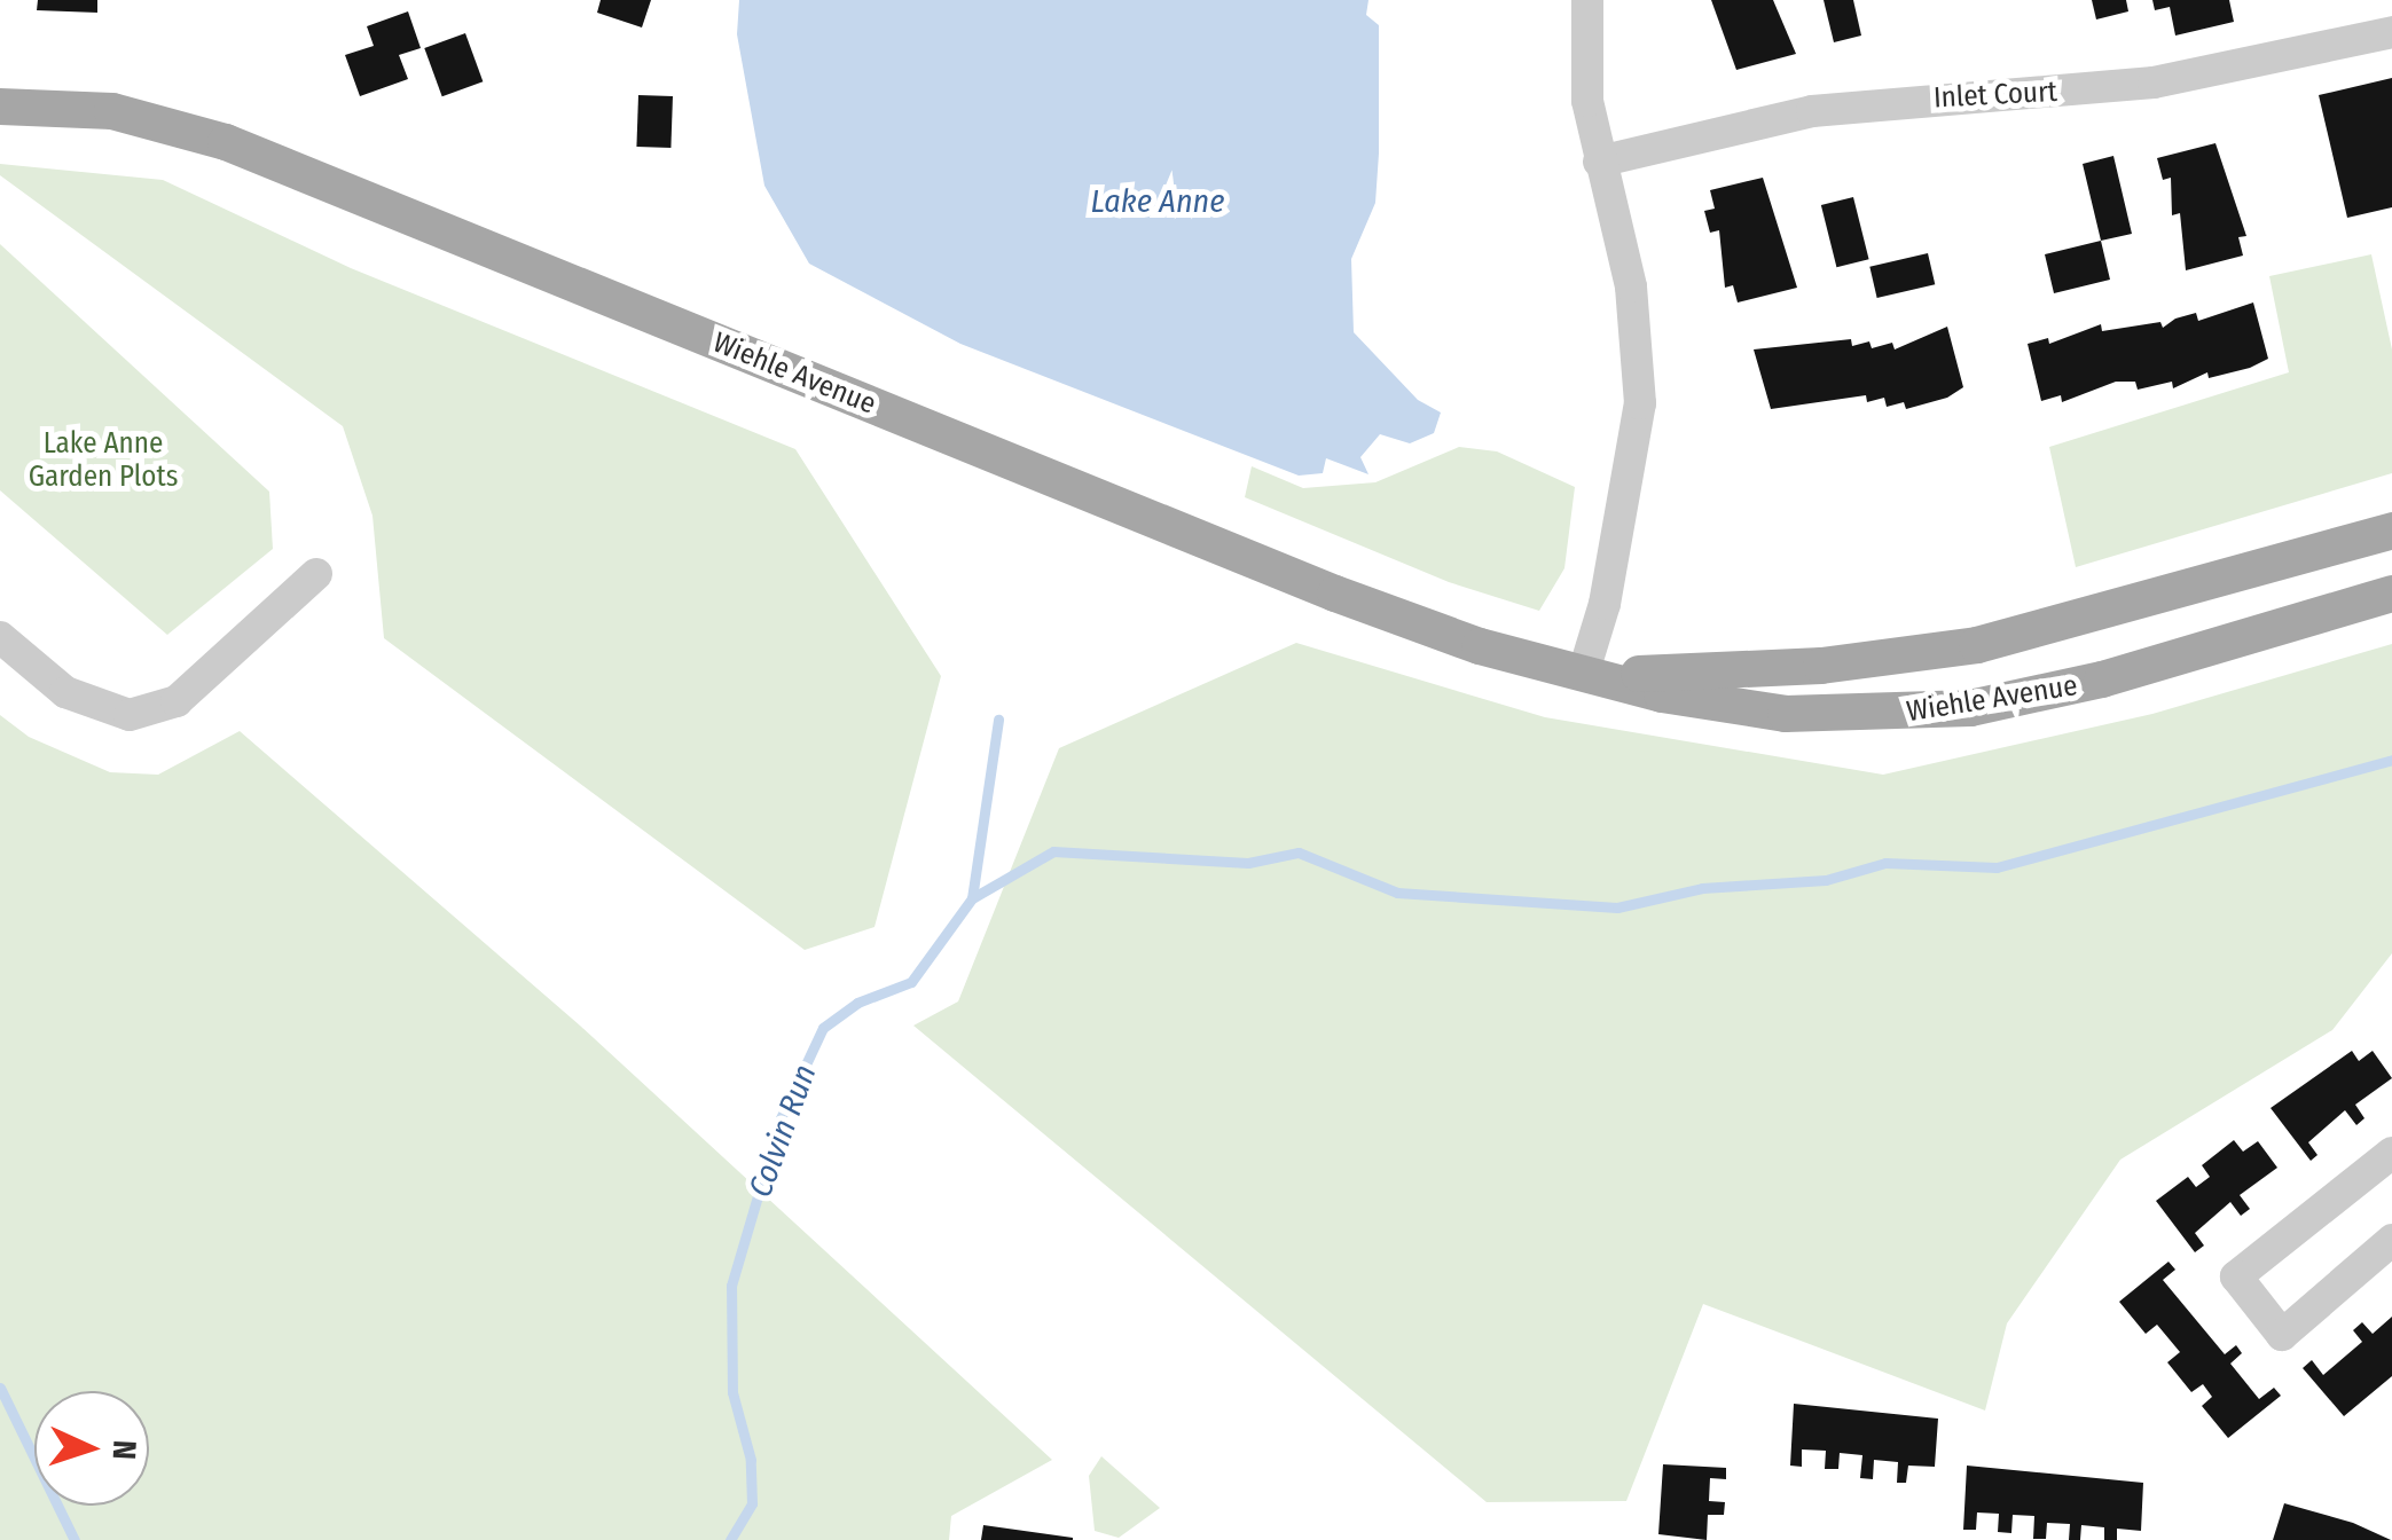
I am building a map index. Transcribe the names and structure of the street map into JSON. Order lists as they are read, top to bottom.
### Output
{
  "streets": {
    "main road": ["Wiehle Avenue"],
    "street": ["Inlet Court"]
  },
  "water": ["Lake Anne", "Colvin Run"],
  "parks": ["Lake Anne Garden Plots"],
  "north": "right"
}
